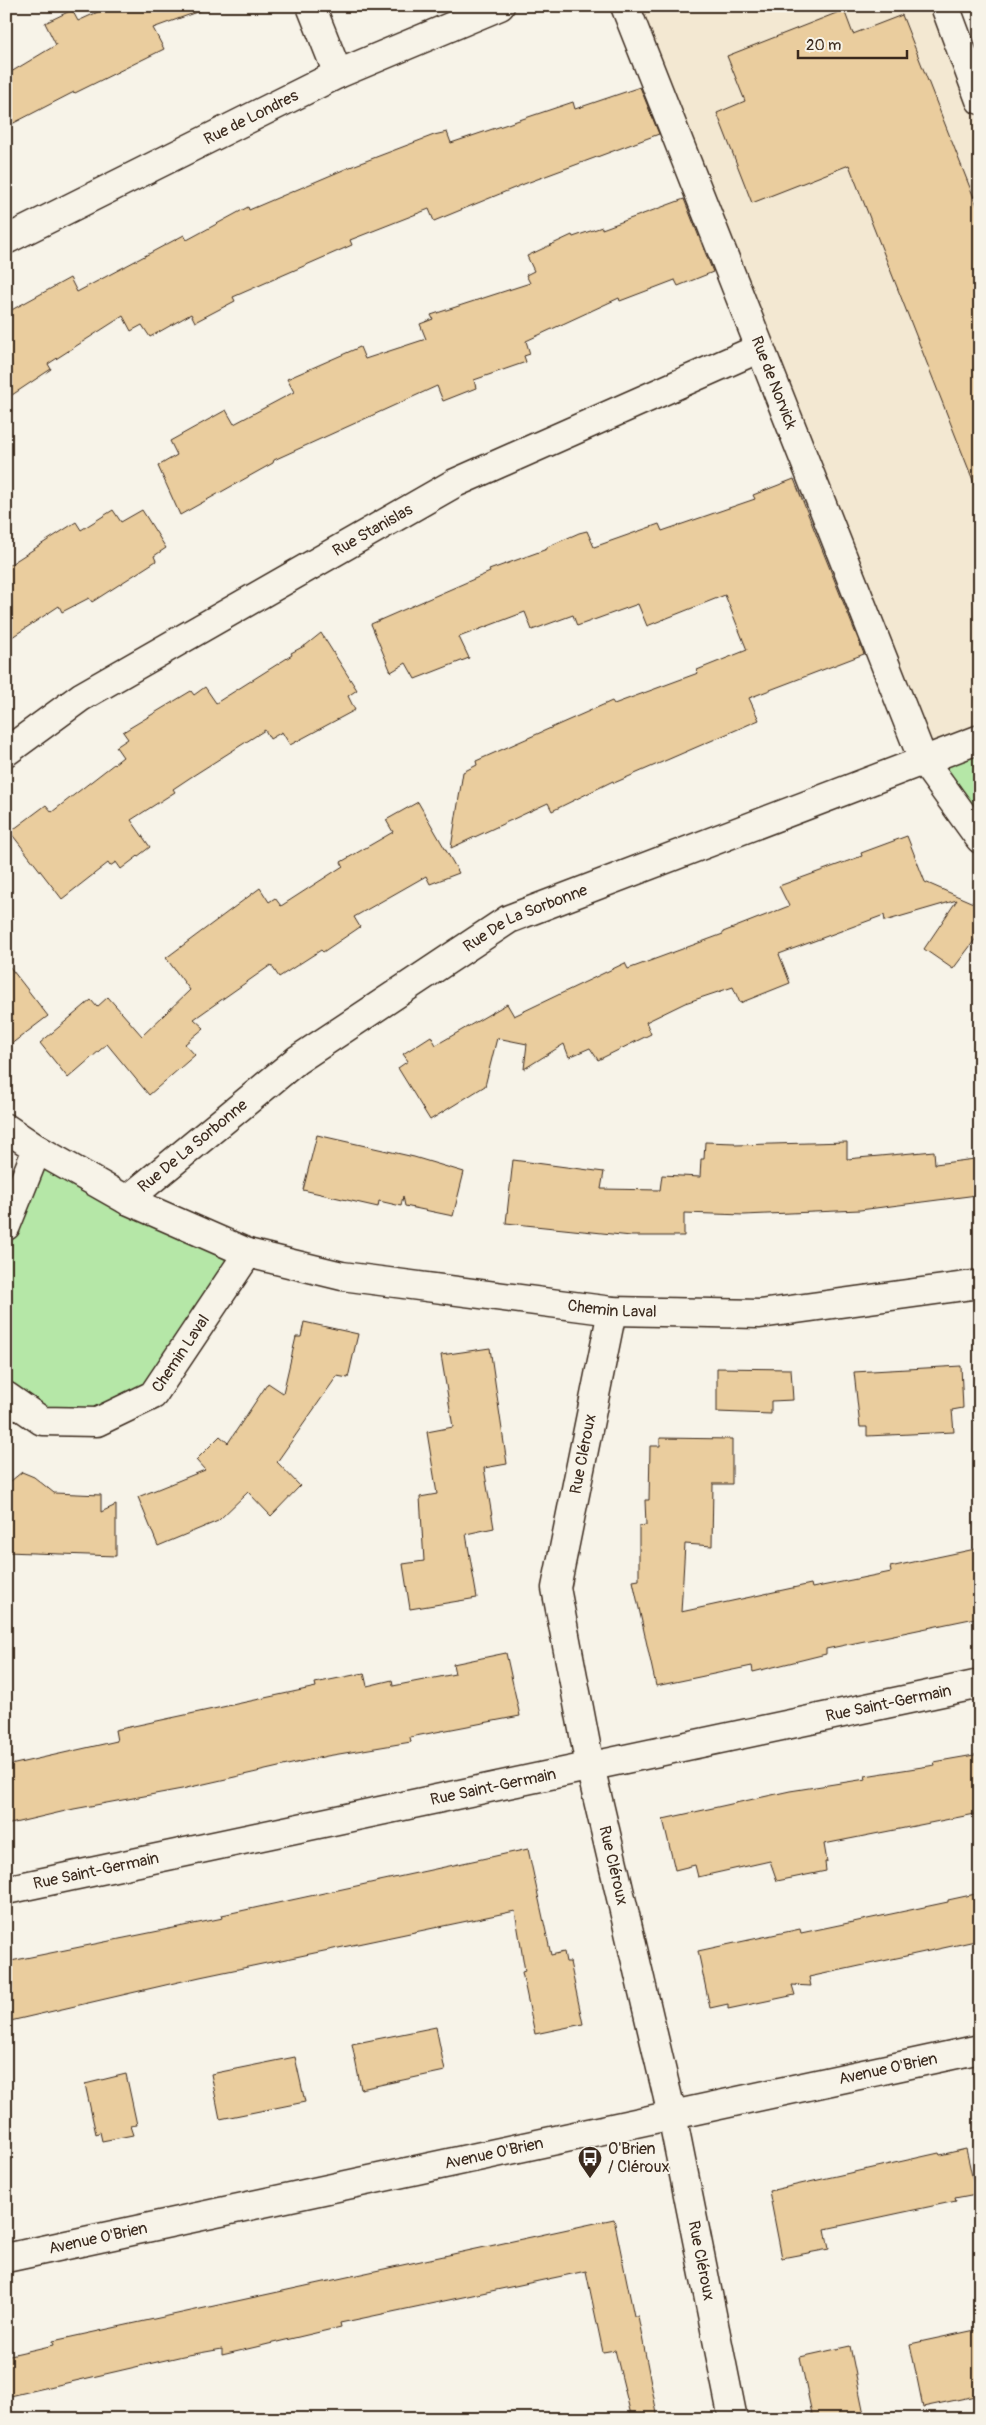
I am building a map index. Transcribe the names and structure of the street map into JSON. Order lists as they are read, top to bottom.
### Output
{
  "streets": {
    "street": [
      "Rue de Londres",
      "Rue de Norvick",
      "Rue Stanislas",
      "Rue De La Sorbonne",
      "Chemin Laval",
      "Rue Cléroux",
      "Rue Saint-Germain",
      "Avenue O'Brien"
    ]
  },
  "crossings": [
    ["Rue de Norvick", "Rue Stanislas"],
    ["Rue de Norvick", "Rue De La Sorbonne"],
    ["Rue De La Sorbonne", "Chemin Laval"],
    ["Chemin Laval", "Rue Cléroux"],
    ["Rue Cléroux", "Rue Saint-Germain"],
    ["Rue Cléroux", "Avenue O'Brien"]
  ],
  "places": {
    "bus stop": ["O'Brien / Cléroux"]
  },
  "scale_bar": "20 m"
}
